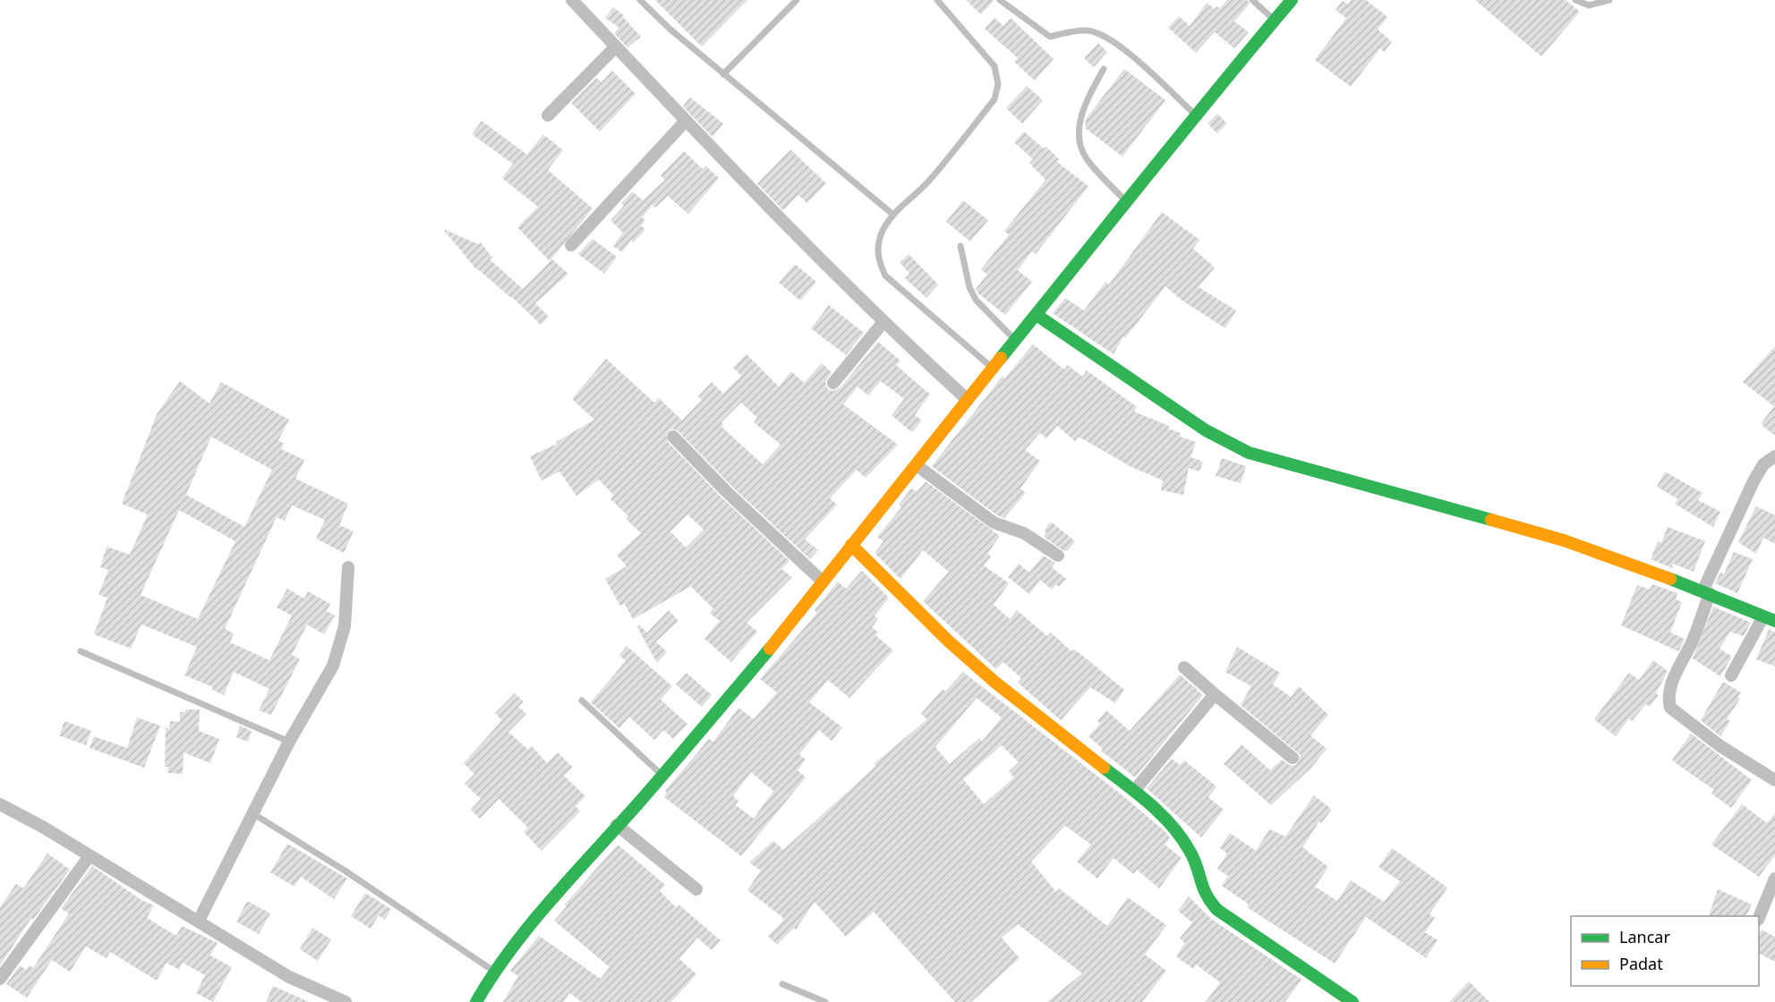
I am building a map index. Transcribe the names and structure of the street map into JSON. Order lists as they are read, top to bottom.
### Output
{
  "legend": ["Lancar", "Padat"]
}
